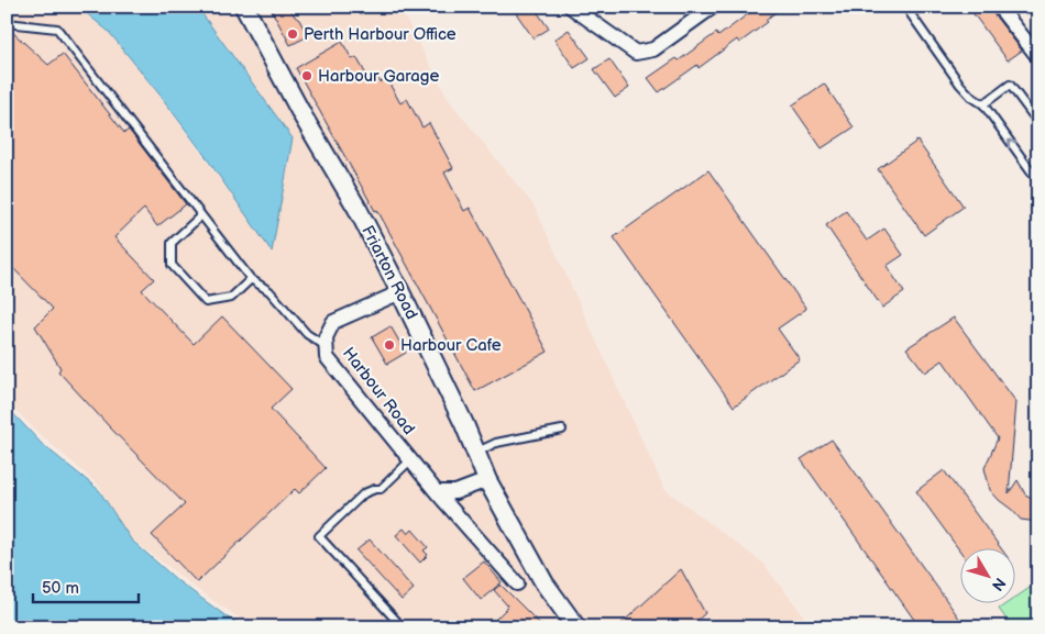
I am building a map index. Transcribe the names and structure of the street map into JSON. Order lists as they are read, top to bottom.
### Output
{
  "streets": {
    "street": ["Friarton Road", "Harbour Road"]
  },
  "crossings": [
    ["Friarton Road", "Harbour Road"]
  ],
  "places": ["Perth Harbour Office", "Harbour Garage", "Harbour Cafe"],
  "scale_bar": "50 m",
  "north": "bottom right"
}
